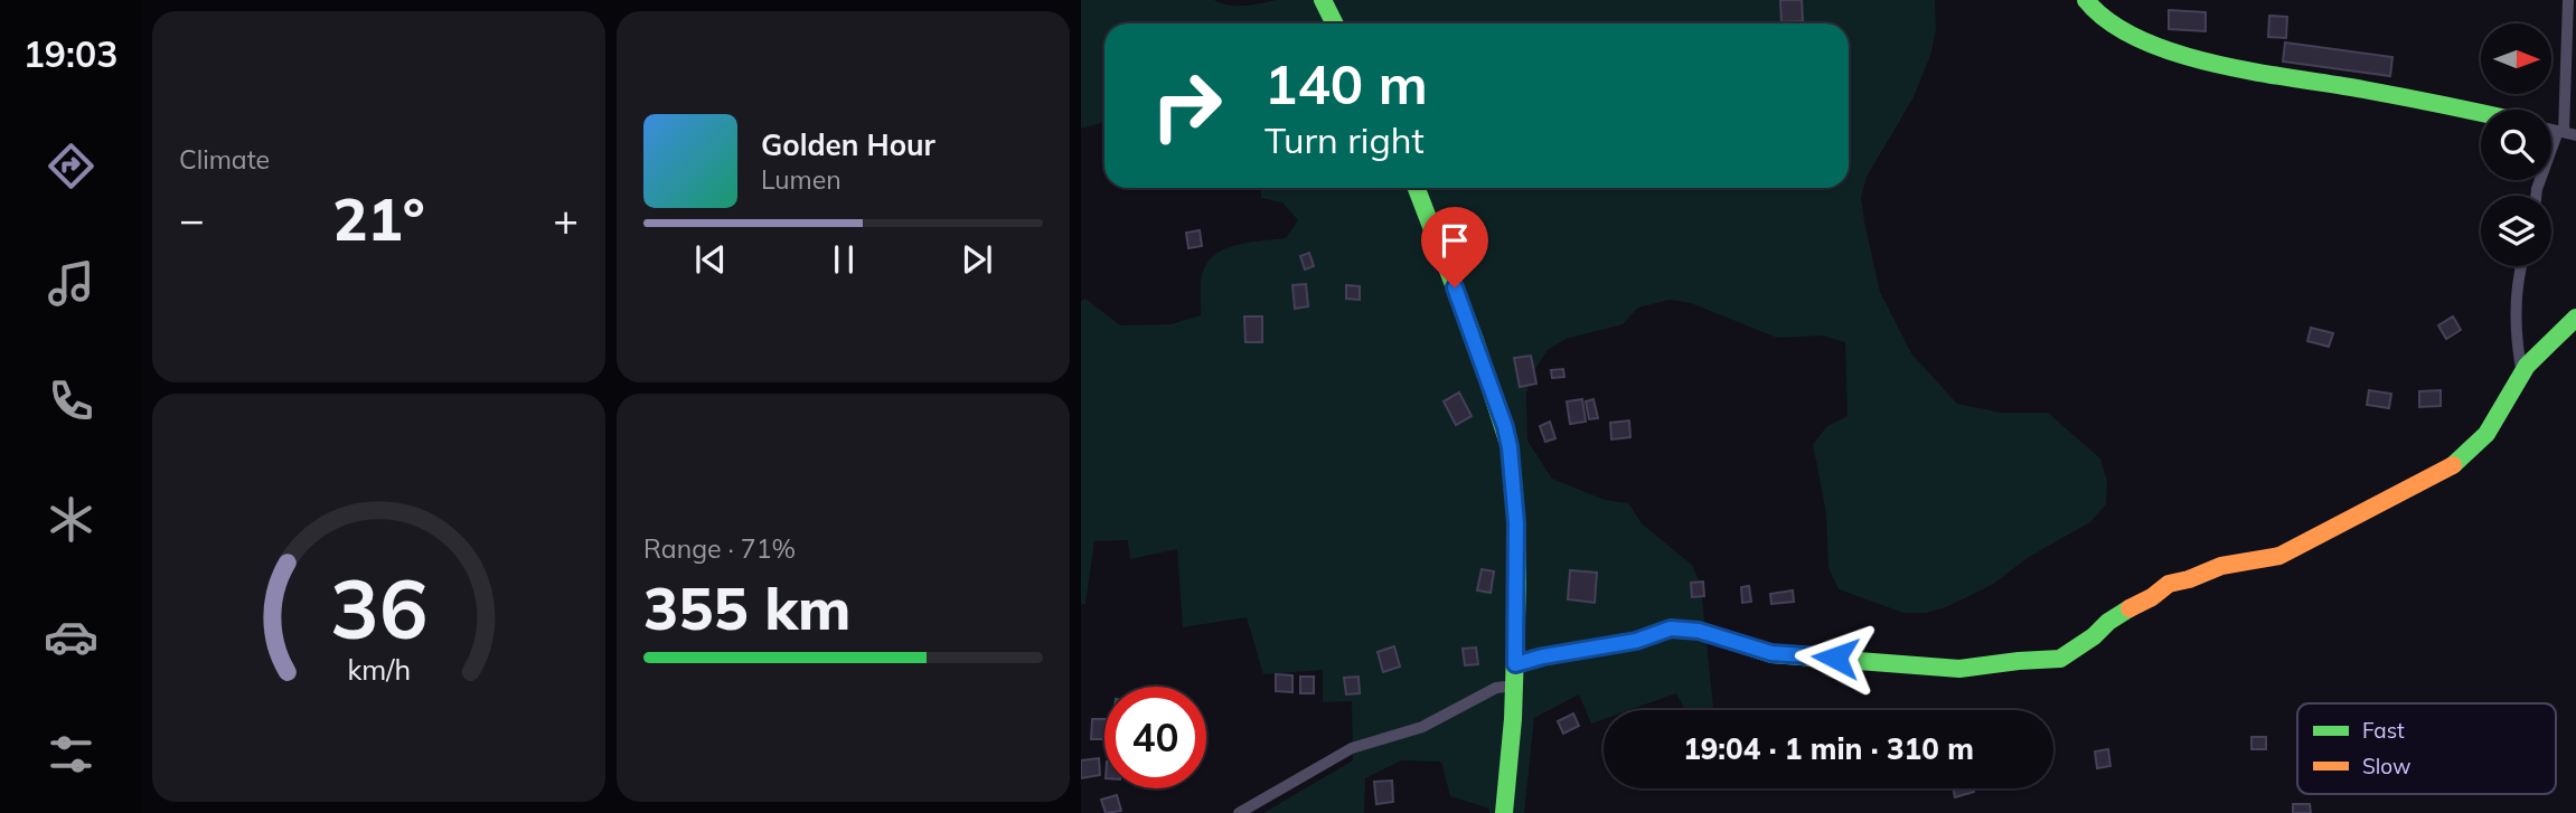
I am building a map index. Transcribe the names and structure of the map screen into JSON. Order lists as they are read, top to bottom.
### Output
{
  "legend": ["Fast", "Slow"],
  "north": "right",
  "page": {
    "tabs": "19:03",
    "tile": [
      "Climate",
      ["Range · 71%", "355 km"]
    ],
    "turn": ["140 m", "Turn right"],
    "song": ["Golden Hour", "Lumen"],
    "heat": ["−", "21°", "+"],
    "limit": "40",
    "trip": "19:04 · 1 min · 310 m",
    "gauge": ["36", "km/h"]
  }
}
